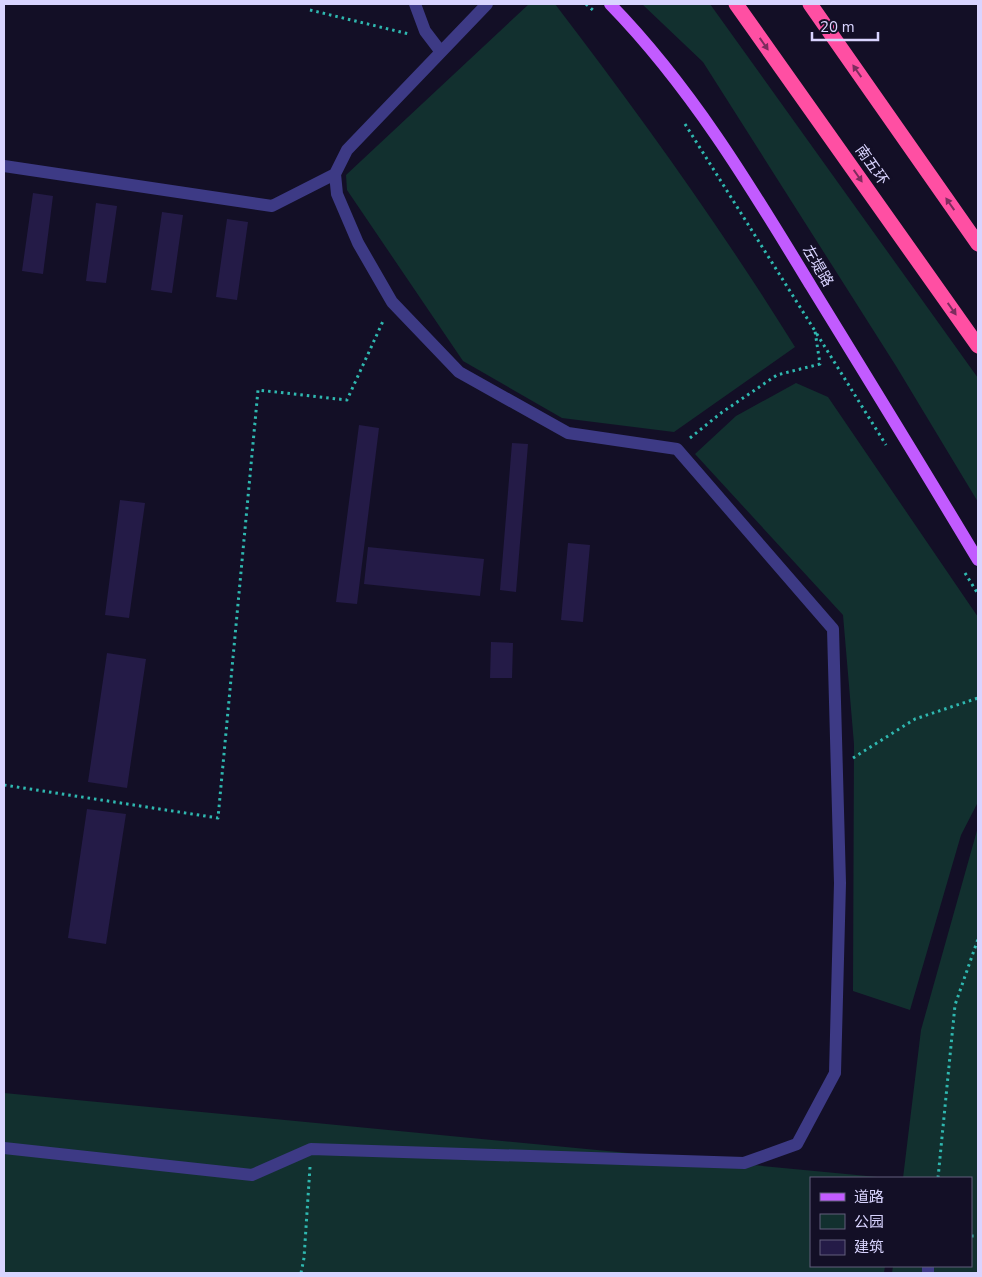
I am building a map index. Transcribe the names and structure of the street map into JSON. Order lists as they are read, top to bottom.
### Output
{
  "streets": {
    "highway": ["南五环"],
    "main road": ["左堤路"]
  },
  "legend": ["道路", "公园", "建筑"],
  "scale_bar": "20 m"
}
